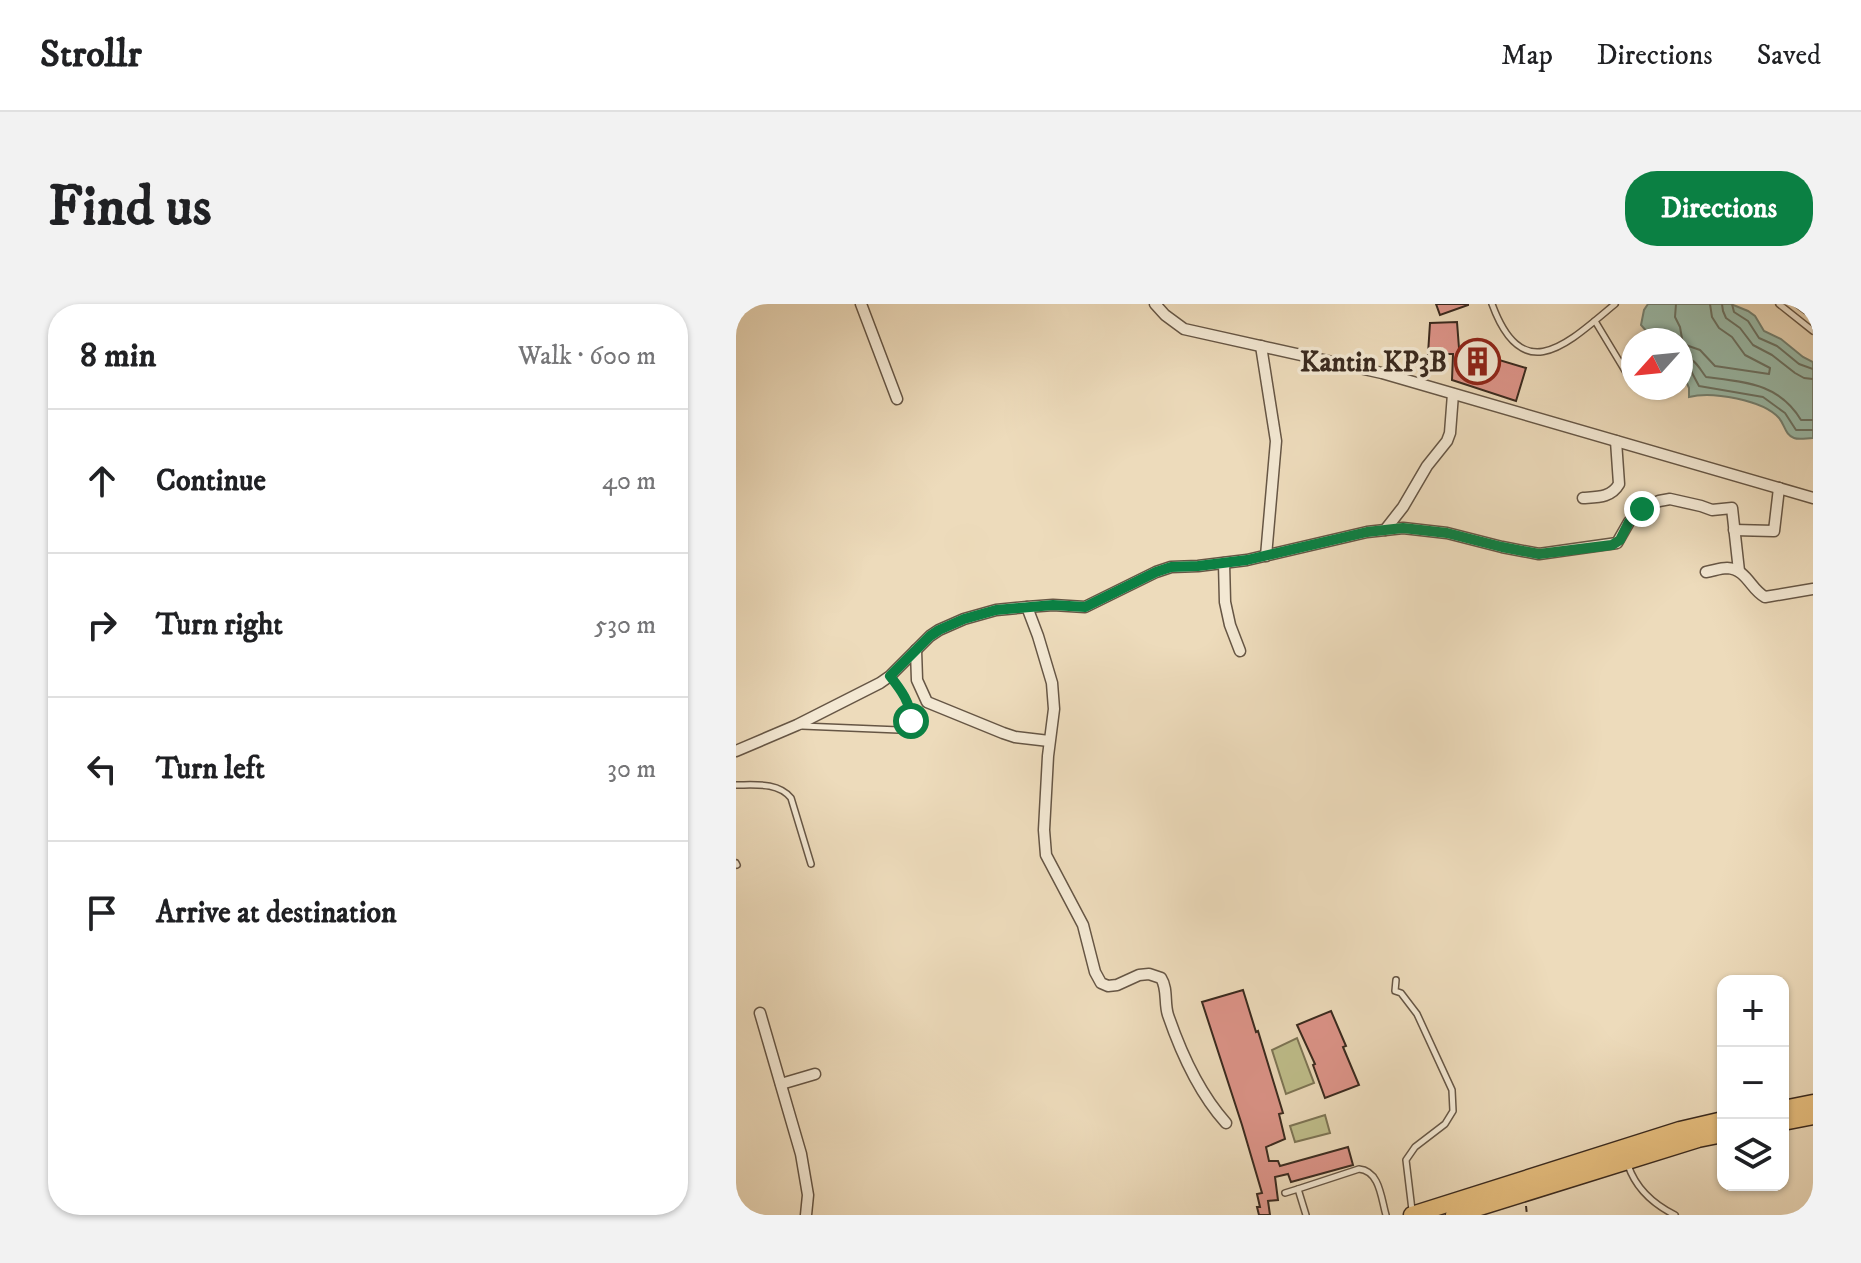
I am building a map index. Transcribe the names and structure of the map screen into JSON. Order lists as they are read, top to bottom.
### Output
{
  "places": {
    "building": ["Kantin KP3B"]
  },
  "north": "bottom left",
  "page": {
    "header": "Strollr",
    "nav": ["Map", "Directions", "Saved"],
    "buttons": "Directions",
    "title": "Find us",
    "heading": ["8 min", "Walk · 600 m"],
    "list": [
      ["Continue", "40 m"],
      ["Turn right", "530 m"],
      ["Turn left", "30 m"],
      "Arrive at destination"
    ],
    "map_buttons": ["+", "−"]
  }
}
